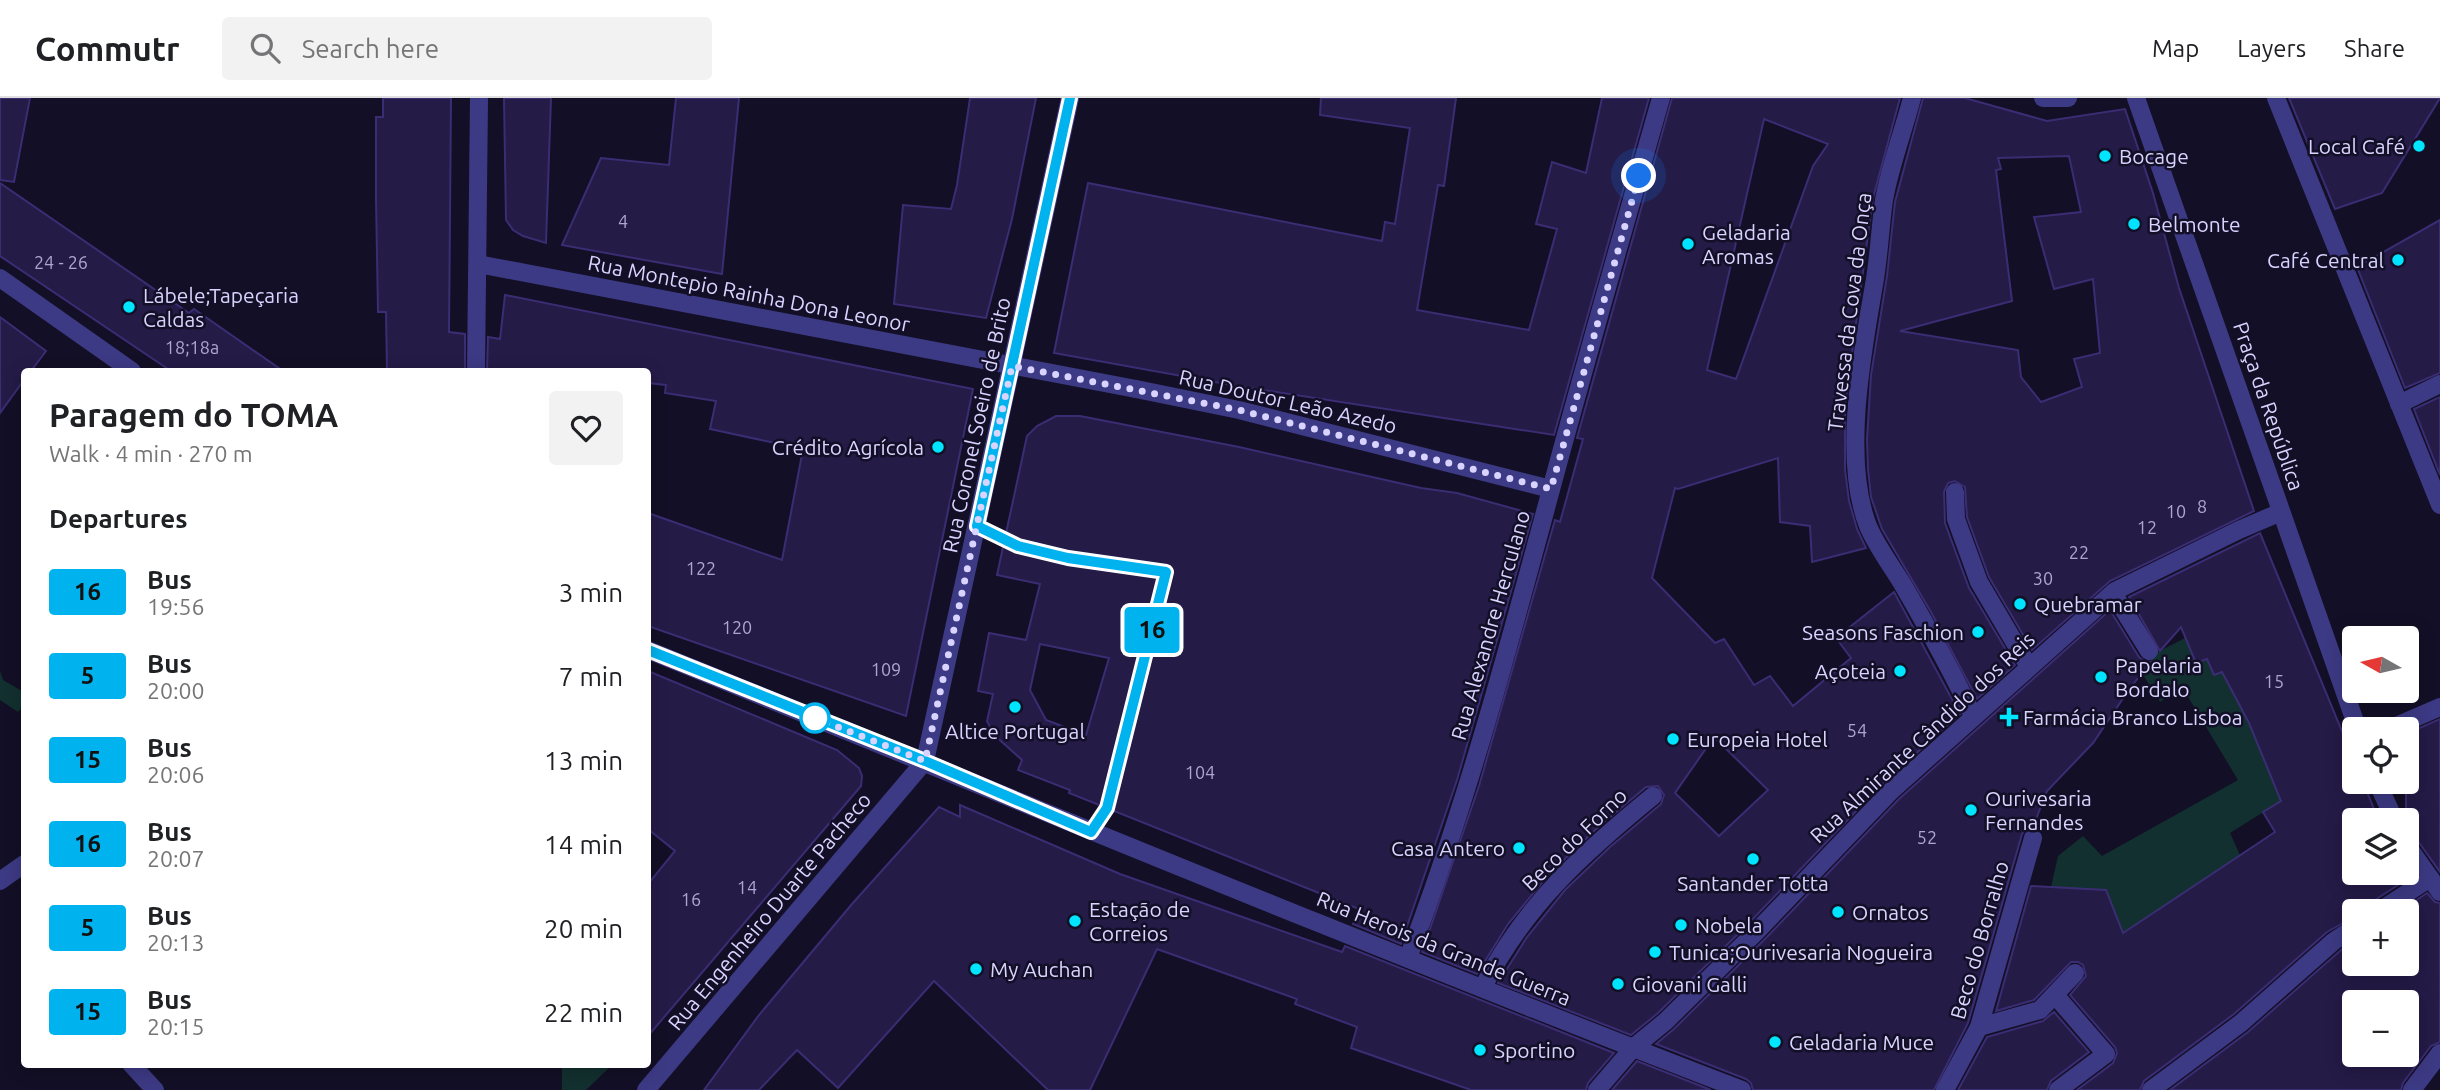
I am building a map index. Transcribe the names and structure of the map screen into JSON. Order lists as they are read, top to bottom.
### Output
{
  "streets": {
    "street": [
      "Rua Montepio Rainha Dona Leonor",
      "Travessa da Cova da Onça",
      "Rua Doutor Leão Azedo",
      "Praça da República",
      "Rua Coronel Soeiro de Brito",
      "Rua Alexandre Herculano",
      "Rua Almirante Cândido dos Reis",
      "Beco do Forno",
      "Rua Engenheiro Duarte Pacheco",
      "Beco do Borralho",
      "Rua Herois da Grande Guerra"
    ]
  },
  "crossings": [
    ["Rua Montepio Rainha Dona Leonor", "Rua Doutor Leão Azedo"],
    ["Rua Montepio Rainha Dona Leonor", "Rua Coronel Soeiro de Brito"],
    ["Travessa da Cova da Onça", "Rua Almirante Cândido dos Reis"],
    ["Rua Doutor Leão Azedo", "Rua Coronel Soeiro de Brito"],
    ["Rua Doutor Leão Azedo", "Rua Alexandre Herculano"],
    ["Praça da República", "Rua Almirante Cândido dos Reis"],
    ["Rua Coronel Soeiro de Brito", "Rua Engenheiro Duarte Pacheco"],
    ["Rua Coronel Soeiro de Brito", "Rua Herois da Grande Guerra"],
    ["Rua Alexandre Herculano", "Rua Herois da Grande Guerra"],
    ["Rua Almirante Cândido dos Reis", "Rua Herois da Grande Guerra"],
    ["Beco do Forno", "Rua Herois da Grande Guerra"],
    ["Rua Engenheiro Duarte Pacheco", "Rua Herois da Grande Guerra"]
  ],
  "places": {
    "other": [
      "Local Café",
      "Bocage",
      "Belmonte",
      "Geladaria Aromas",
      "Café Central",
      "Lábele;Tapeçaria Caldas",
      "Crédito Agrícola",
      "Quebramar",
      "Seasons Faschion",
      "Açoteia",
      "Papelaria Bordalo",
      "Altice Portugal",
      "Europeia Hotel",
      "Ourivesaria Fernandes",
      "Casa Antero",
      "Santander Totta",
      "Ornatos",
      "Estação de Correios",
      "Nobela",
      "Tunica;Ourivesaria Nogueira",
      "My Auchan",
      "Giovani Galli",
      "Geladaria Muce",
      "Sportino"
    ],
    "health": ["Farmácia Branco Lisboa"]
  },
  "lines": ["bus line 16"],
  "house_numbers": [
    "4",
    "24 - 26",
    "18;18a",
    "8",
    "10",
    "12",
    "22",
    "122",
    "30",
    "120",
    "109",
    "15",
    "54",
    "104",
    "52",
    "14",
    "16"
  ],
  "north": "left",
  "page": {
    "header": "Commutr",
    "search": "Search here",
    "nav": ["Map", "Layers", "Share"],
    "on_map": "16",
    "heading": [
      ["Paragem do TOMA", "Walk · 4 min · 270 m"],
      "Departures"
    ],
    "list": [
      {
        "mark": "16",
        "name": "Bus",
        "note": "19:56",
        "value": "3 min"
      },
      {
        "mark": "5",
        "name": "Bus",
        "note": "20:00",
        "value": "7 min"
      },
      {
        "mark": "15",
        "name": "Bus",
        "note": "20:06",
        "value": "13 min"
      },
      {
        "mark": "16",
        "name": "Bus",
        "note": "20:07",
        "value": "14 min"
      },
      {
        "mark": "5",
        "name": "Bus",
        "note": "20:13",
        "value": "20 min"
      },
      {
        "mark": "15",
        "name": "Bus",
        "note": "20:15",
        "value": "22 min"
      }
    ],
    "map_buttons": ["+", "−"]
  }
}
